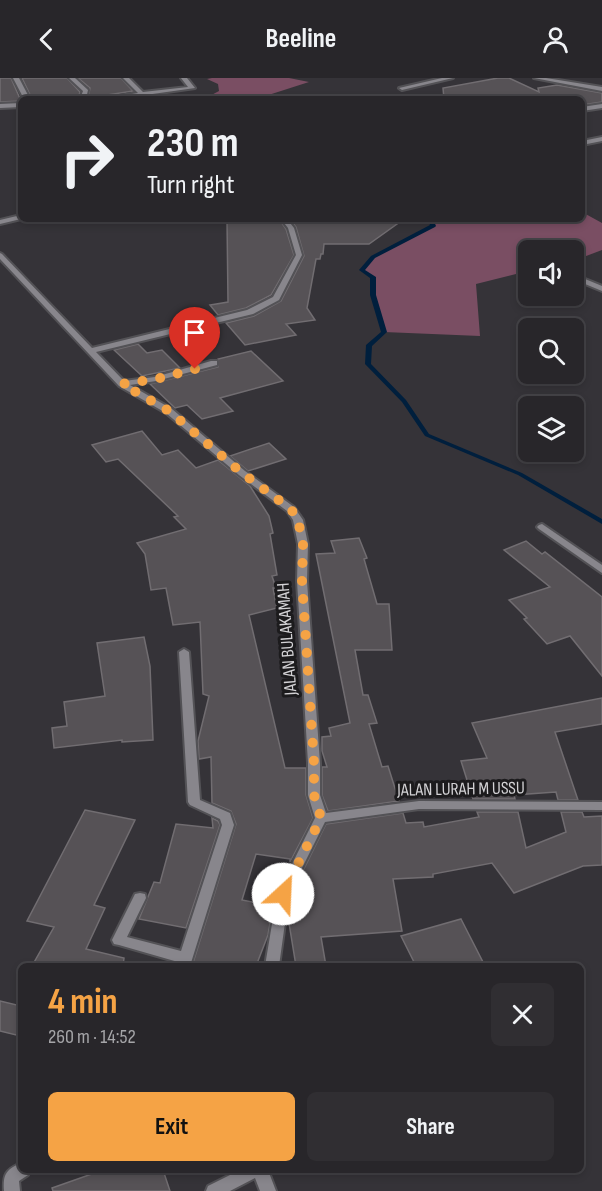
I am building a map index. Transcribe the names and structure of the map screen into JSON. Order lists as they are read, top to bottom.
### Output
{
  "streets": {
    "street": ["JALAN BULAKAMAH", "JALAN LURAH M USSU"]
  },
  "crossings": [
    ["JALAN BULAKAMAH", "JALAN LURAH M USSU"]
  ],
  "page": {
    "header": "Beeline",
    "turn": ["230 m", "Turn right"],
    "heading": ["4 min", "260 m · 14:52"],
    "buttons": ["Exit", "Share"]
  }
}
